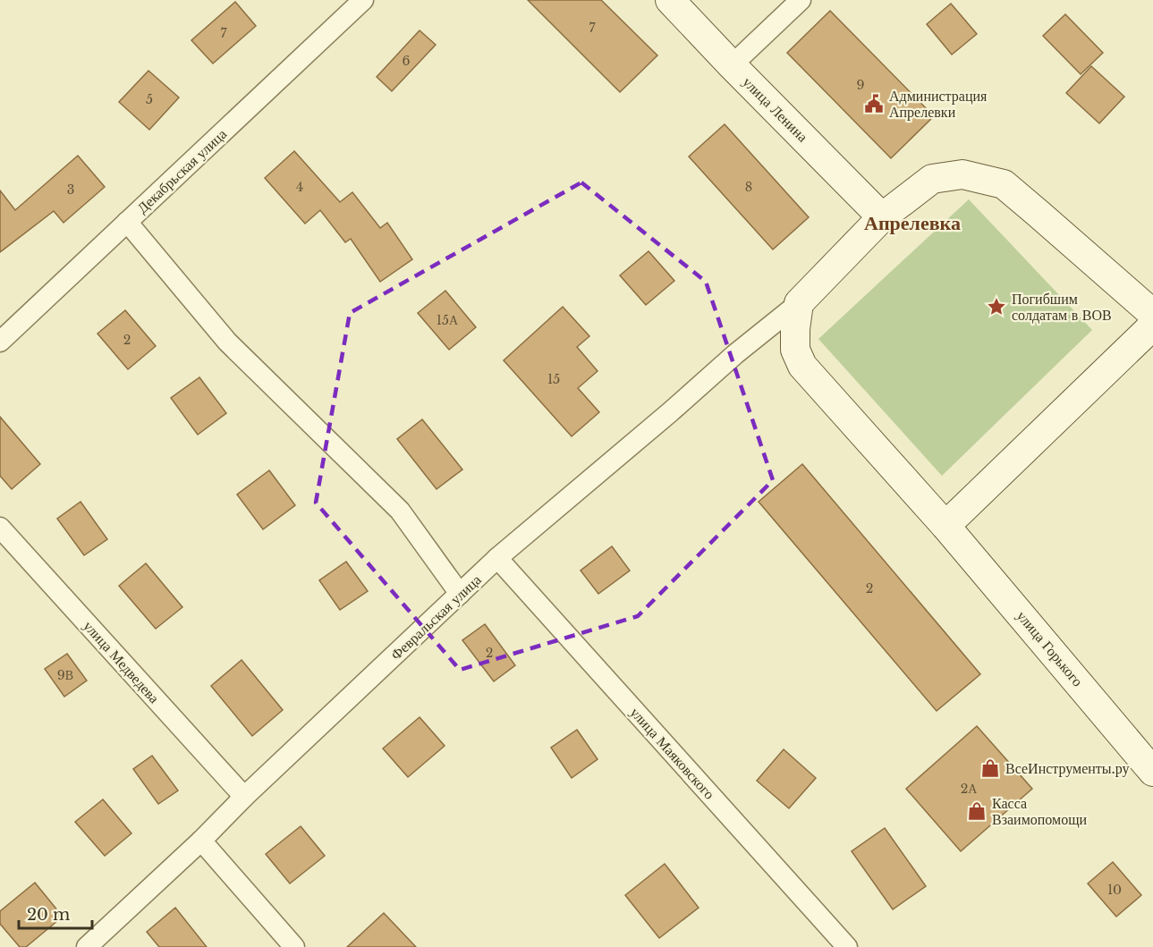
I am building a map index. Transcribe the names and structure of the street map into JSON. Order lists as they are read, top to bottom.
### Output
{
  "streets": {
    "main road": ["улица Ленина", "улица Горького"],
    "street": [
      "Декабрьская улица",
      "Февральская улица",
      "улица Медведева",
      "улица Маяковского"
    ]
  },
  "crossings": [
    ["Февральская улица", "улица Горького"],
    ["Февральская улица", "улица Медведева"],
    ["Февральская улица", "улица Маяковского"]
  ],
  "districts": ["Апрелевка"],
  "places": {
    "public building": ["Администрация Апрелевки"],
    "place": ["Погибшим солдатам в ВОВ"],
    "shop": ["ВсеИнструменты.ру", "Касса Взаимопомощи"]
  },
  "house_numbers": [
    "7",
    "7",
    "6",
    "9",
    "5",
    "4",
    "8",
    "3",
    "15А",
    "2",
    "15",
    "2",
    "2",
    "9В",
    "2А",
    "10"
  ],
  "scale_bar": "20 m"
}
